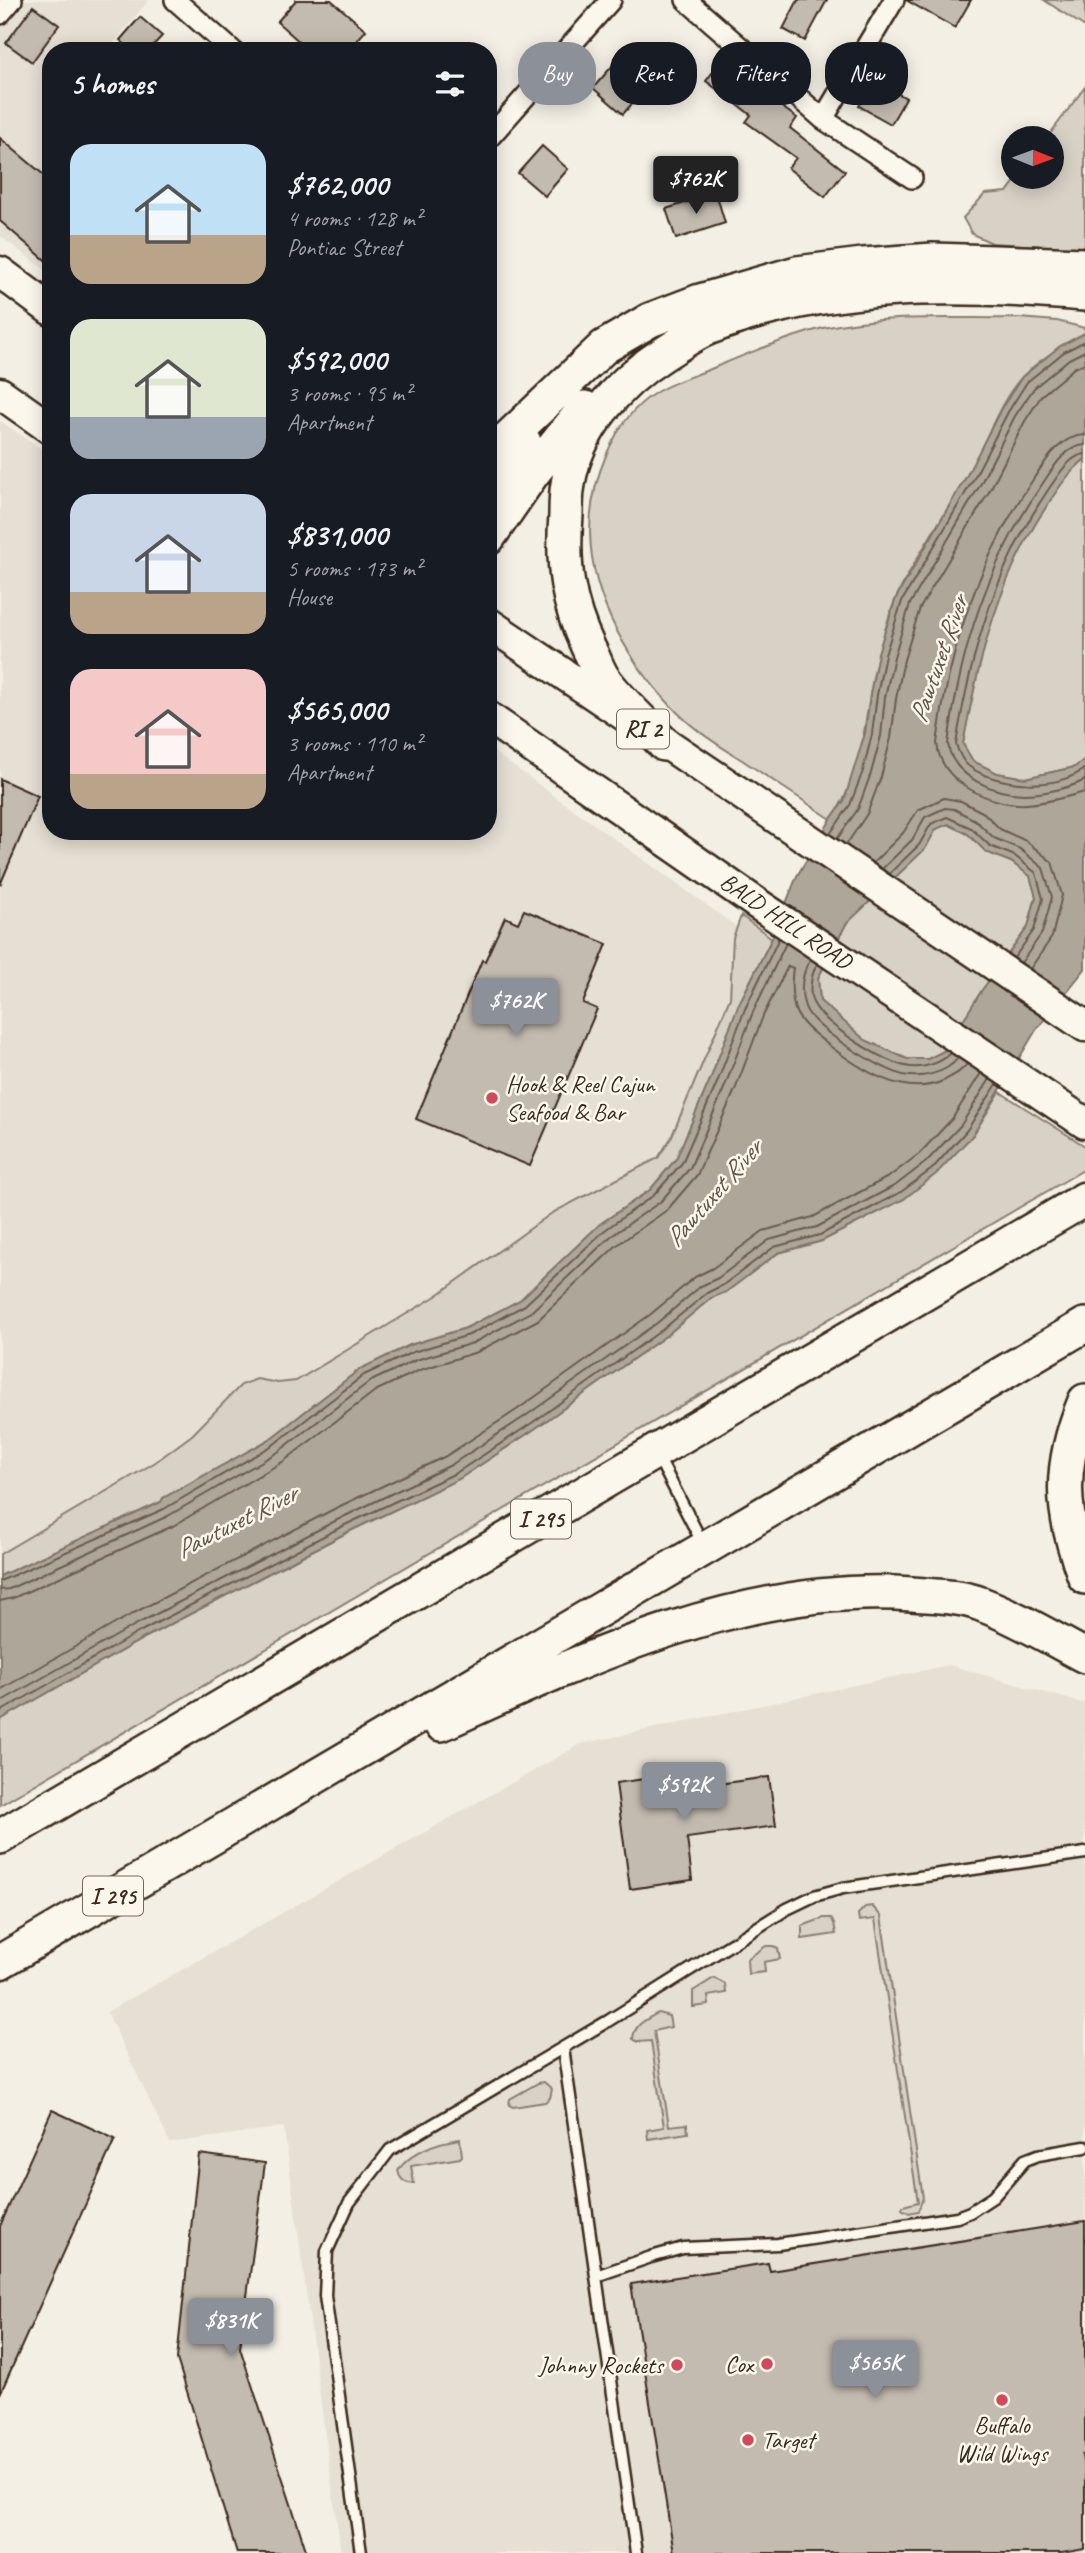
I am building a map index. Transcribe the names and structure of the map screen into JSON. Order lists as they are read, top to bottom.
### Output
{
  "streets": {
    "highway": ["I 295"],
    "main road": ["RI 2", "BALD HILL ROAD"]
  },
  "water": ["Pawtuxet River"],
  "places": [
    "Hook & Reel Cajun Seafood & Bar",
    "Cox",
    "Johnny Rockets",
    "Buffalo Wild Wings",
    "Target"
  ],
  "north": "right",
  "page": {
    "chip": [
      "Buy",
      "Rent",
      "Filters",
      "New"
    ],
    "heading": "5 homes",
    "list": [
      {
        "name": "$762,000",
        "note": "4 rooms · 128 m² · Pontiac Street"
      },
      {
        "name": "$592,000",
        "note": "3 rooms · 95 m² · Apartment"
      },
      {
        "name": "$831,000",
        "note": "5 rooms · 173 m² · House"
      },
      {
        "name": "$565,000",
        "note": "3 rooms · 110 m² · Apartment"
      }
    ],
    "price": [
      "$762K",
      "$762K",
      "$592K",
      "$831K",
      "$565K"
    ]
  }
}
